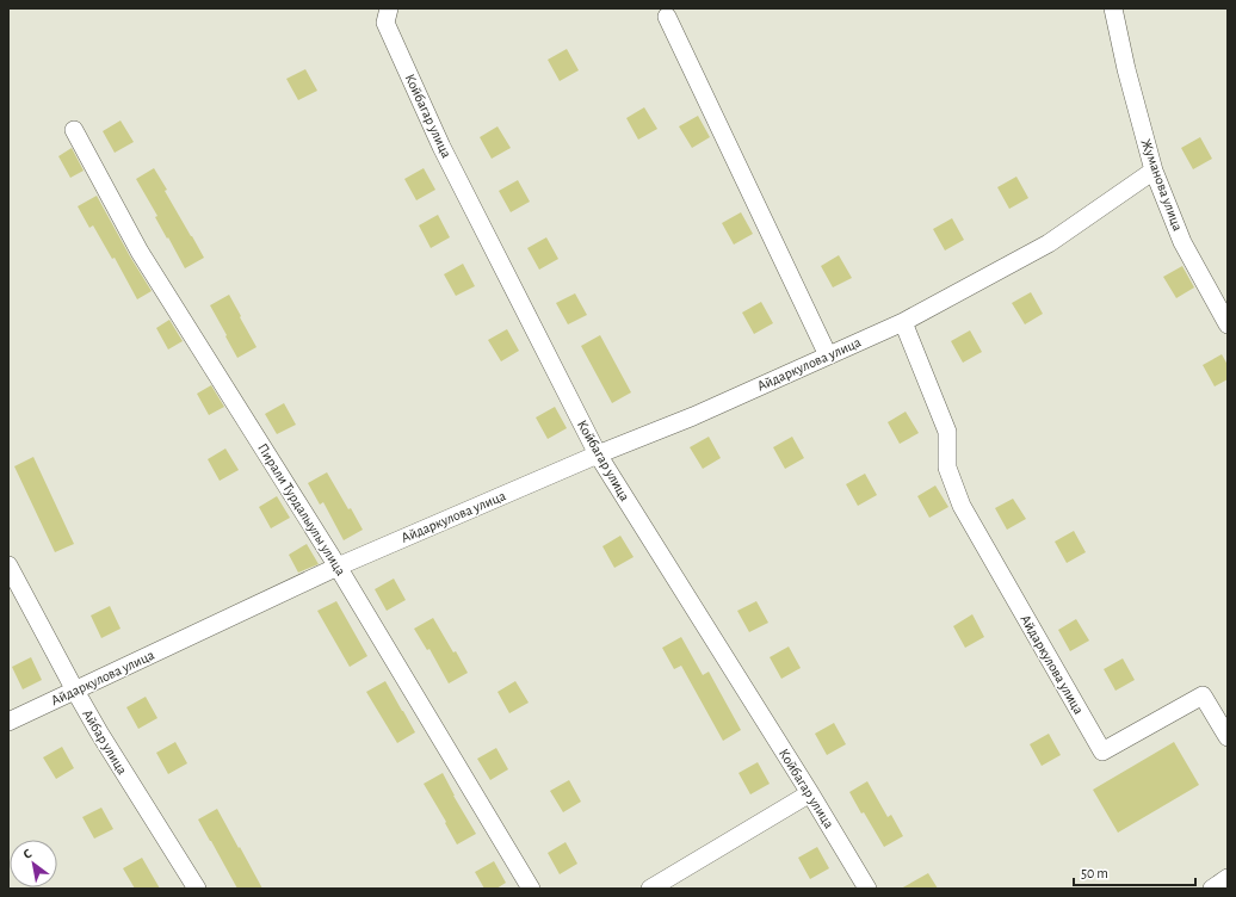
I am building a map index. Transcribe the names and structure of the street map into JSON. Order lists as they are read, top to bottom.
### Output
{
  "streets": {
    "street": [
      "Койбагар улица",
      "Жуманова улица",
      "Айдаркулова улица",
      "Пирали Турдалыулы улица",
      "Айбар улица"
    ]
  },
  "crossings": [
    ["Койбагар улица", "Айдаркулова улица"],
    ["Жуманова улица", "Айдаркулова улица"],
    ["Айдаркулова улица", "Пирали Турдалыулы улица"],
    ["Айдаркулова улица", "Айбар улица"]
  ],
  "scale_bar": "50 m",
  "north": "top left"
}
